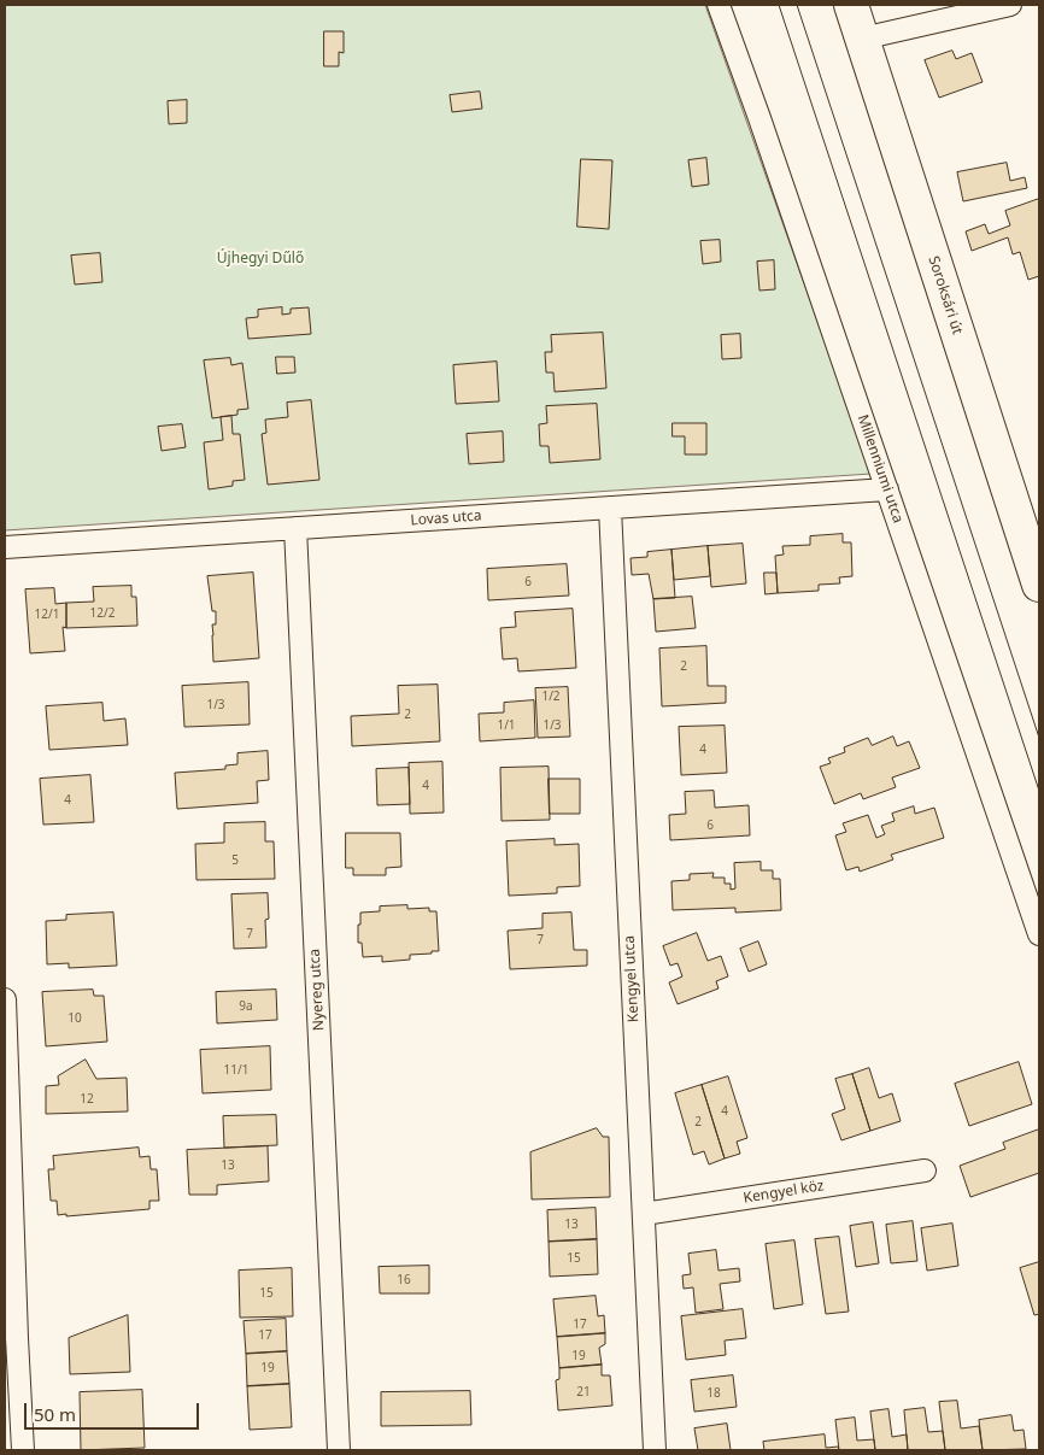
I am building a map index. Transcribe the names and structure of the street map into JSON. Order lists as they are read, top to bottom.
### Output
{
  "streets": {
    "main road": ["Soroksári út"],
    "street": [
      "Millenniumi utca",
      "Lovas utca",
      "Kengyel utca",
      "Nyereg utca",
      "Kengyel köz"
    ]
  },
  "crossings": [
    ["Millenniumi utca", "Lovas utca"],
    ["Lovas utca", "Kengyel utca"],
    ["Lovas utca", "Nyereg utca"],
    ["Kengyel utca", "Kengyel köz"]
  ],
  "parks": ["Újhegyi Dűlő"],
  "house_numbers": [
    "6",
    "12/2",
    "12/1",
    "2",
    "1/2",
    "1/3",
    "2",
    "1/1",
    "1/3",
    "4",
    "4",
    "4",
    "6",
    "5",
    "7",
    "7",
    "9a",
    "10",
    "11/1",
    "12",
    "4",
    "2",
    "13",
    "13",
    "15",
    "16",
    "15",
    "17",
    "17",
    "19",
    "19",
    "21",
    "18"
  ],
  "scale_bar": "50 m"
}
